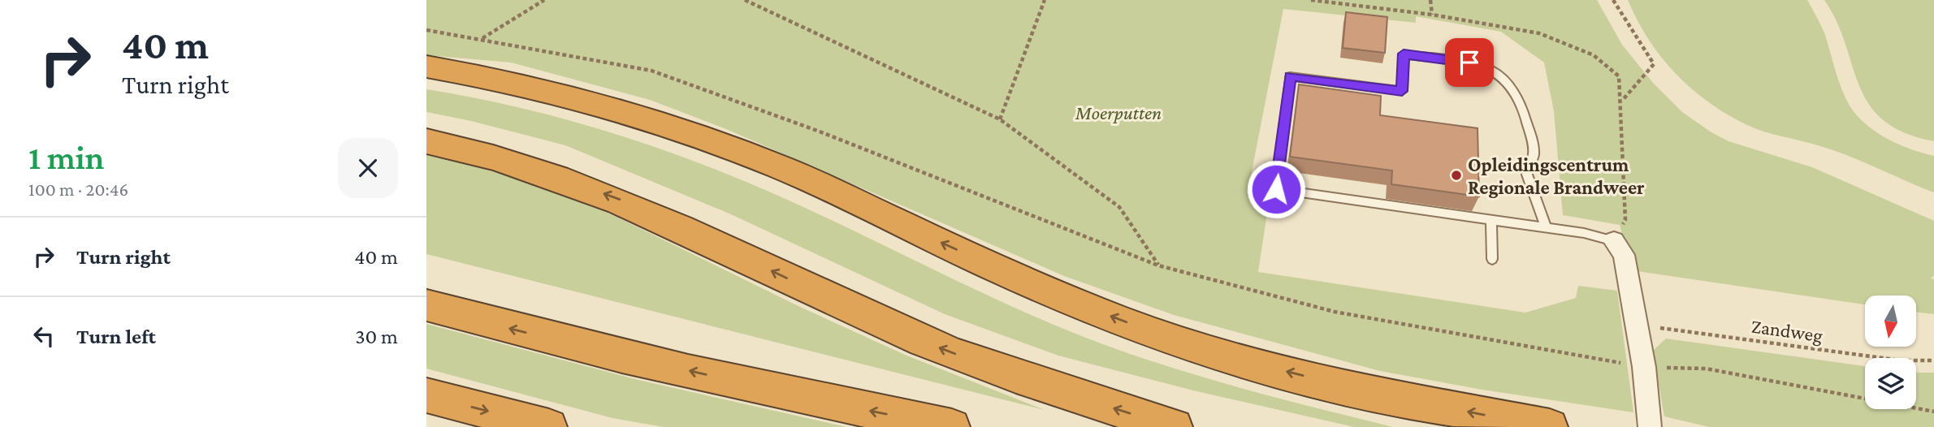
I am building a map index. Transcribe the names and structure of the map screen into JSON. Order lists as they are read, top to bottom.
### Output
{
  "streets": {
    "path": ["Zandweg"]
  },
  "parks": ["Moerputten"],
  "places": ["Opleidingscentrum Regionale Brandweer"],
  "north": "bottom",
  "page": {
    "turn": ["40 m", "Turn right"],
    "heading": ["1 min", "100 m · 20:46"],
    "list": [
      {
        "name": "Turn right",
        "value": "40 m"
      },
      {
        "name": "Turn left",
        "value": "30 m"
      }
    ]
  }
}
